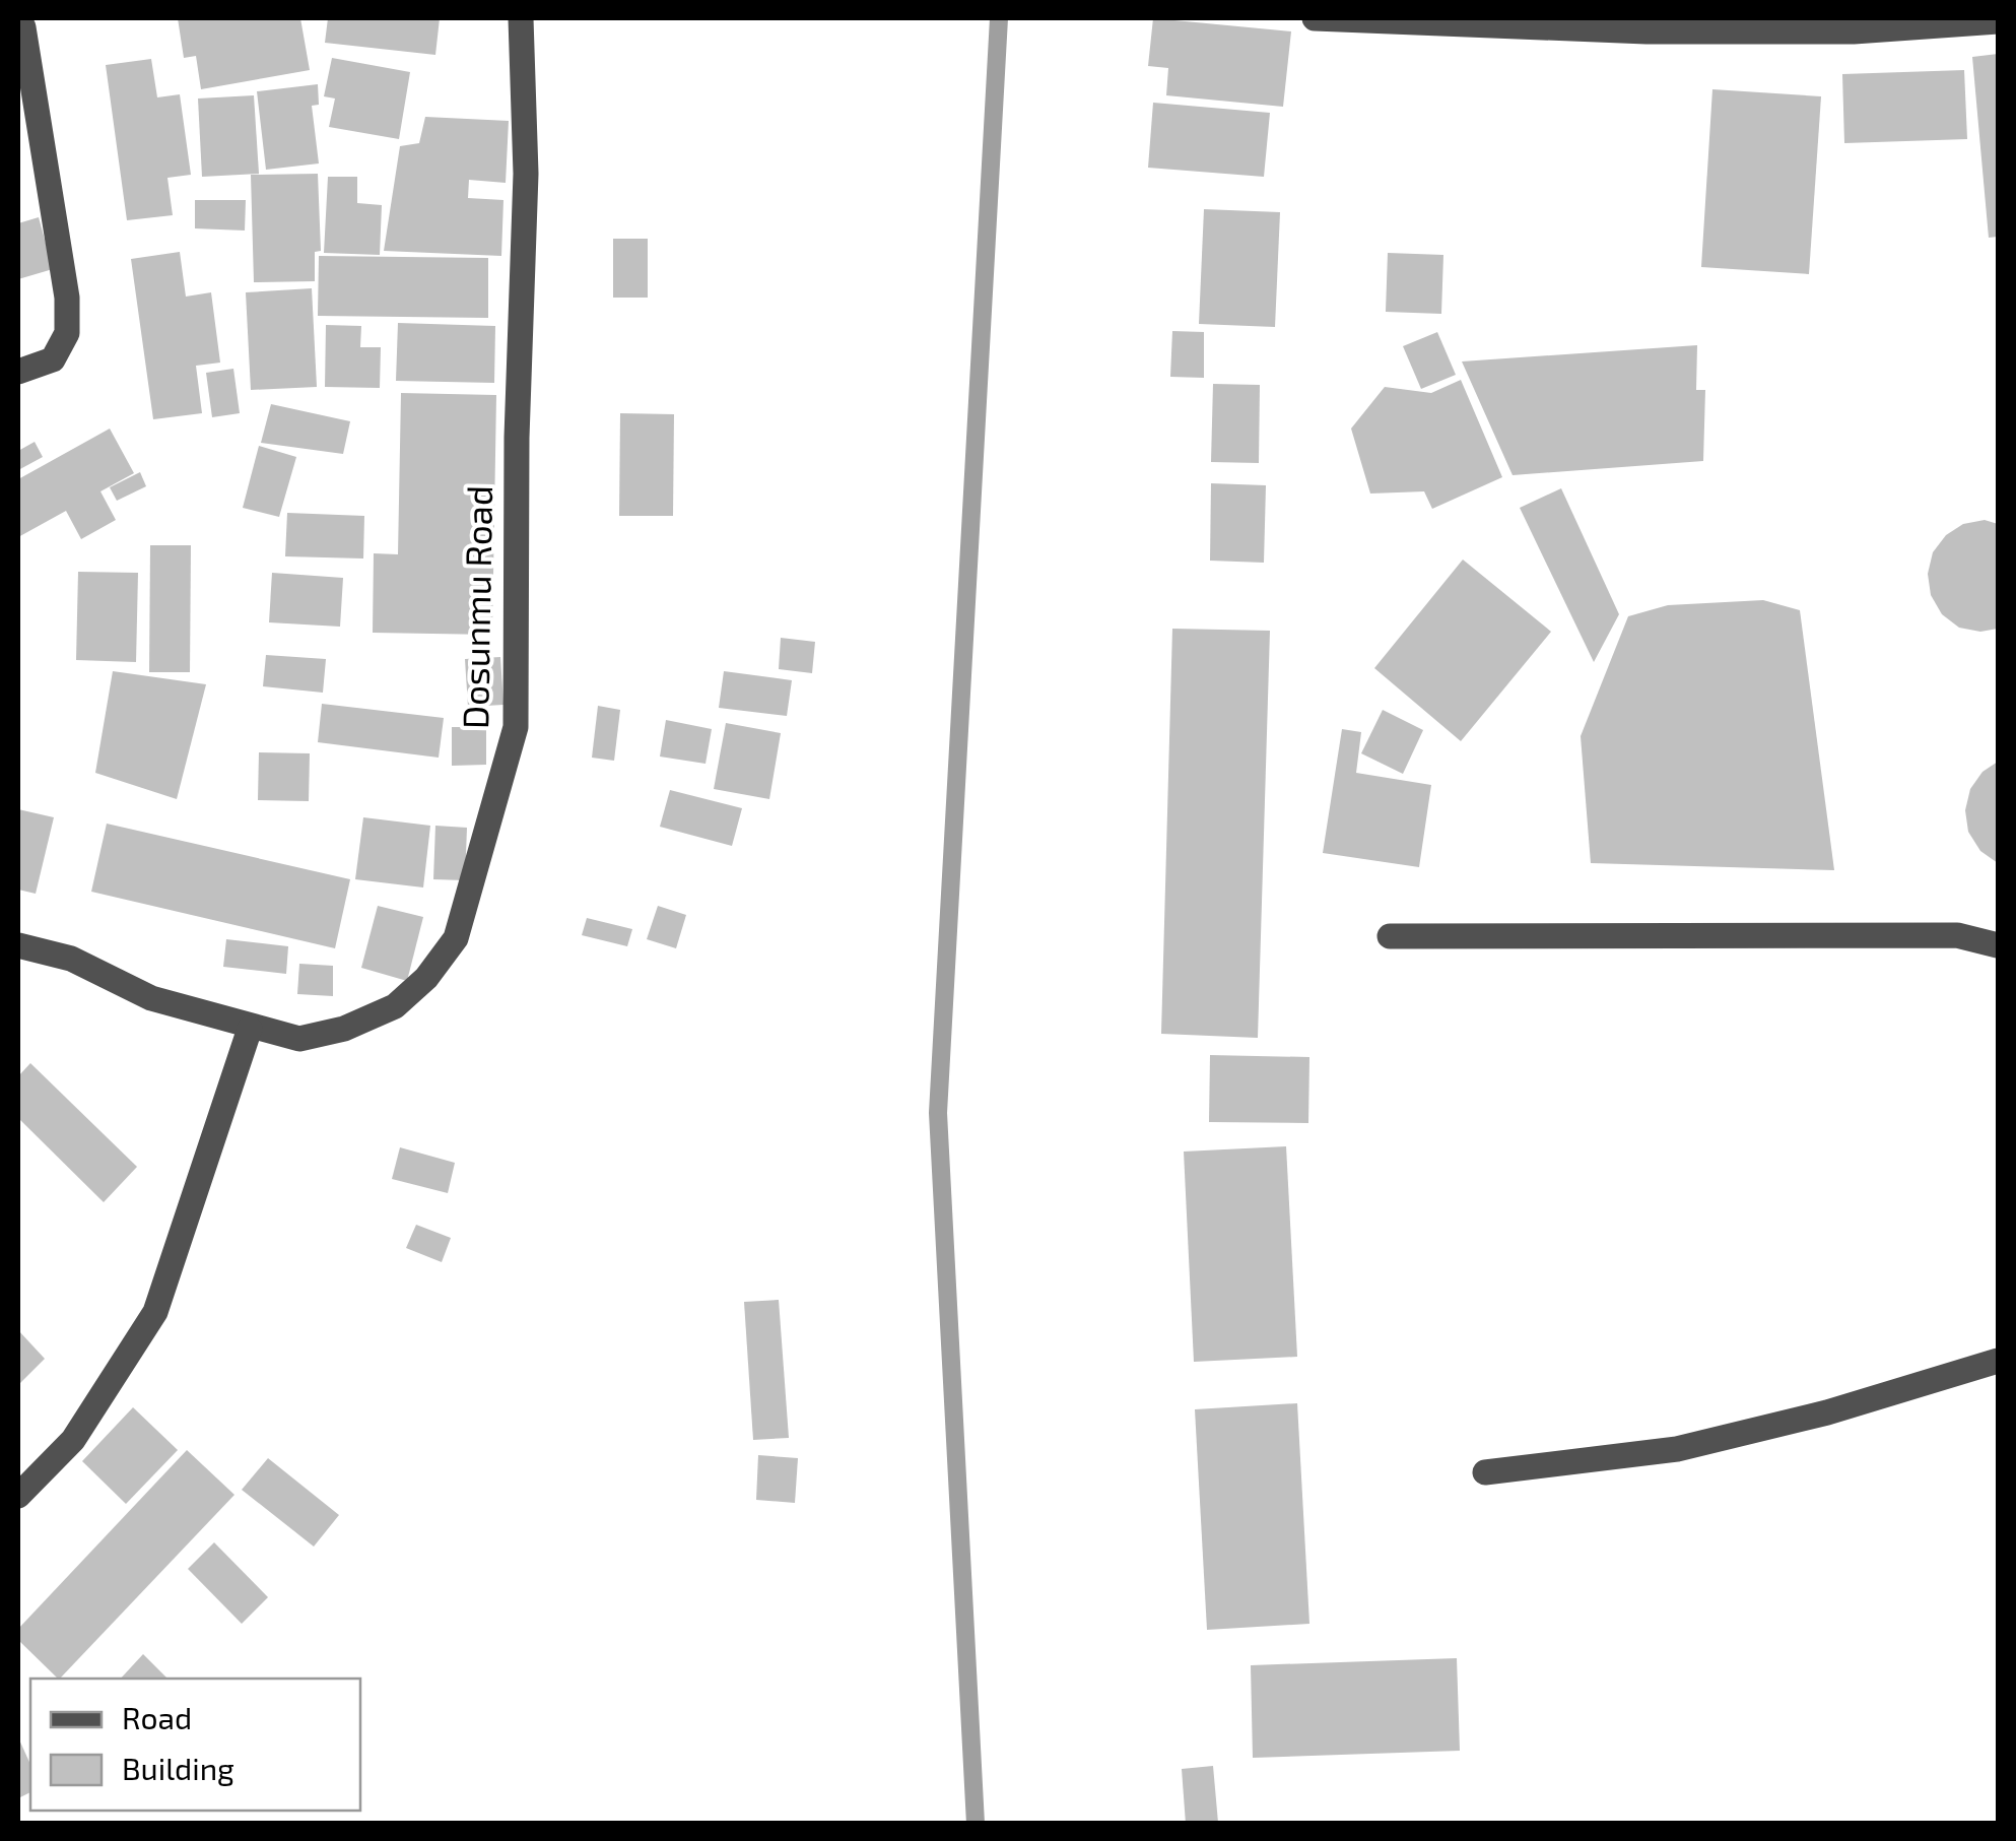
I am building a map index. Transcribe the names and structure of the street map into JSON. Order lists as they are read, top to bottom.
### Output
{
  "streets": {
    "street": ["Dosunmu Road"]
  },
  "legend": ["Road", "Building"]
}
